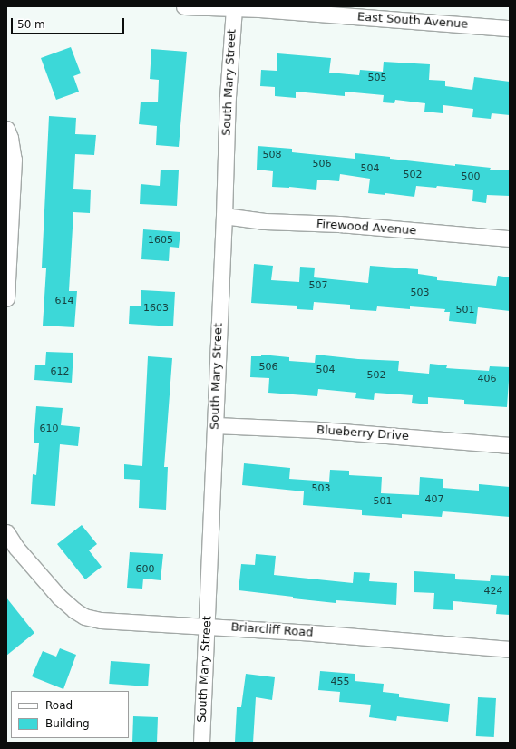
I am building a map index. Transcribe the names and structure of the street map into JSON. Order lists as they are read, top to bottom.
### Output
{
  "streets": {
    "street": [
      "East South Avenue",
      "South Mary Street",
      "Firewood Avenue",
      "Blueberry Drive",
      "Briarcliff Road"
    ]
  },
  "crossings": [
    ["East South Avenue", "South Mary Street"],
    ["South Mary Street", "Firewood Avenue"],
    ["South Mary Street", "Blueberry Drive"],
    ["South Mary Street", "Briarcliff Road"]
  ],
  "house_numbers": [
    "505",
    "508",
    "506",
    "504",
    "502",
    "500",
    "1605",
    "507",
    "503",
    "614",
    "1603",
    "501",
    "506",
    "504",
    "612",
    "502",
    "406",
    "610",
    "503",
    "407",
    "501",
    "600",
    "424",
    "455"
  ],
  "legend": ["Road", "Building"],
  "scale_bar": "50 m"
}
